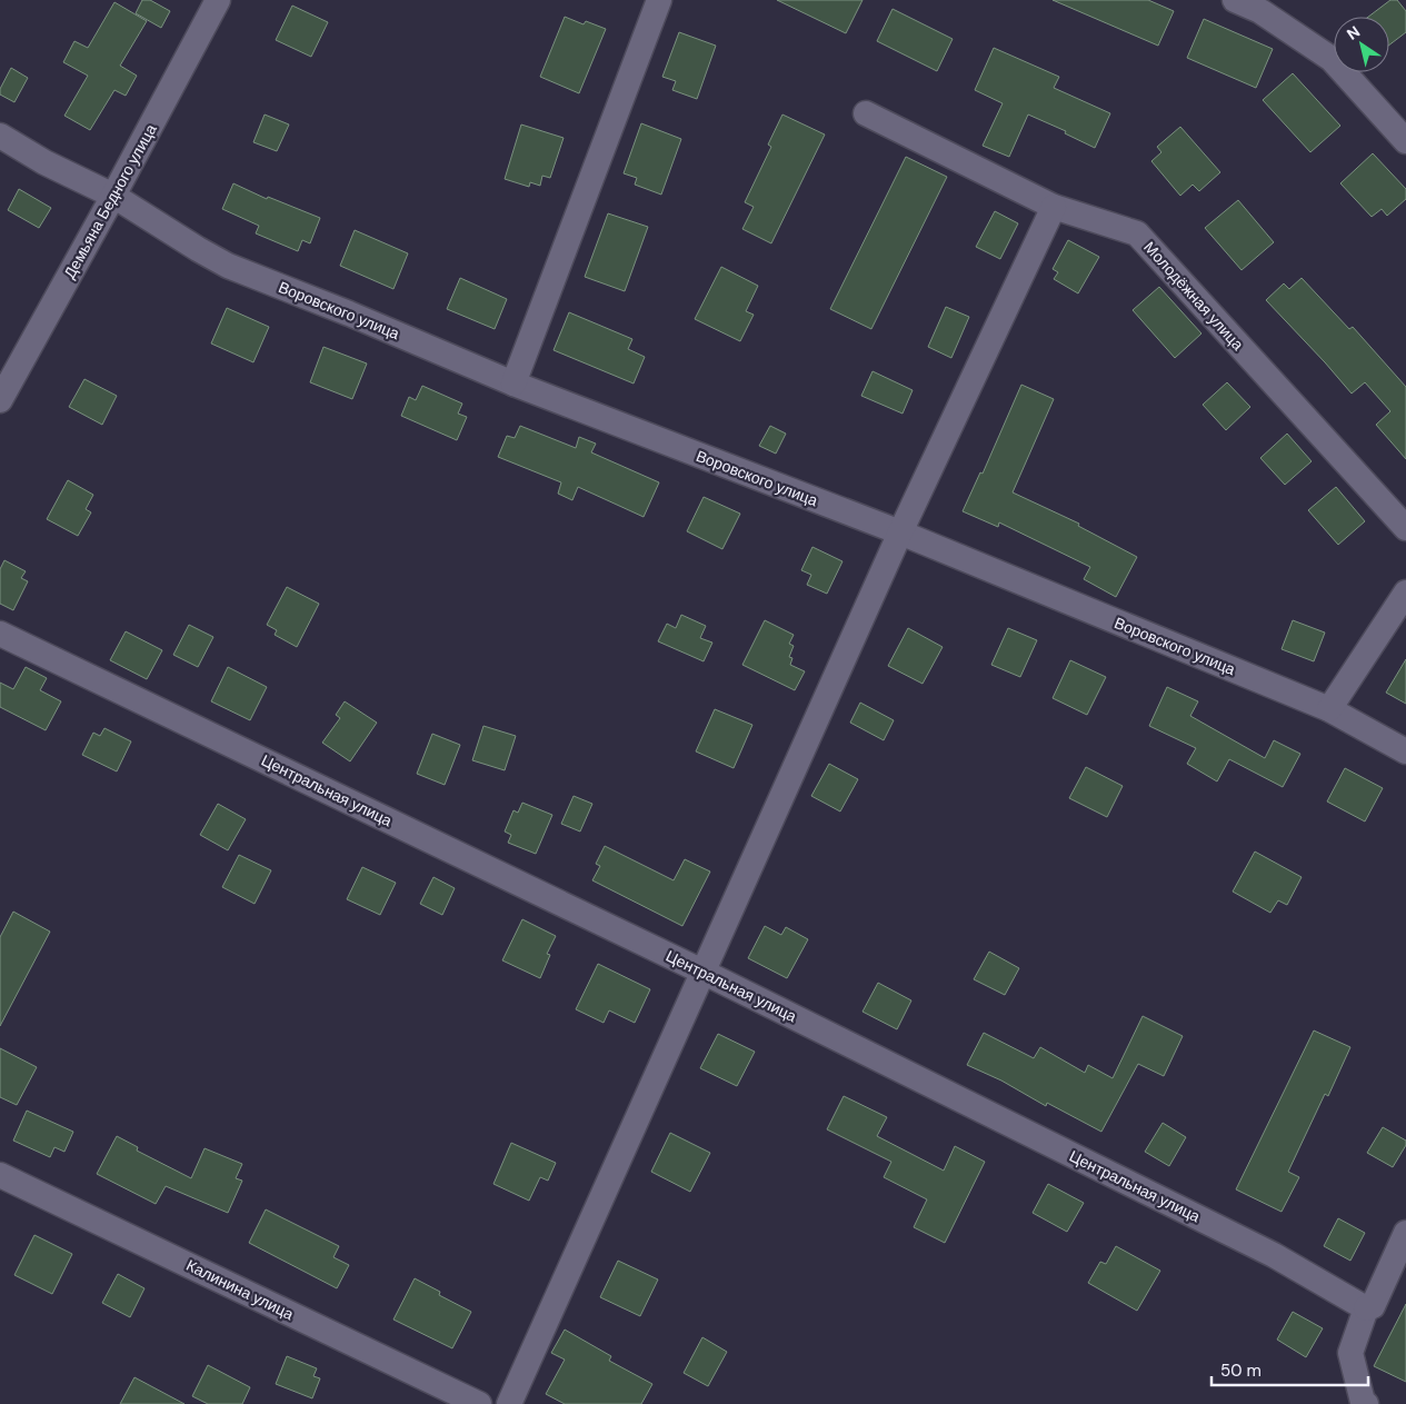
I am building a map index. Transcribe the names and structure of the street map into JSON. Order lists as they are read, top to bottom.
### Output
{
  "streets": {
    "street": [
      "Демьяна Бедного улица",
      "Молодёжная улица",
      "Воровского улица",
      "Центральная улица",
      "Калинина улица"
    ]
  },
  "crossings": [
    ["Демьяна Бедного улица", "Воровского улица"]
  ],
  "scale_bar": "50 m",
  "north": "top left"
}
